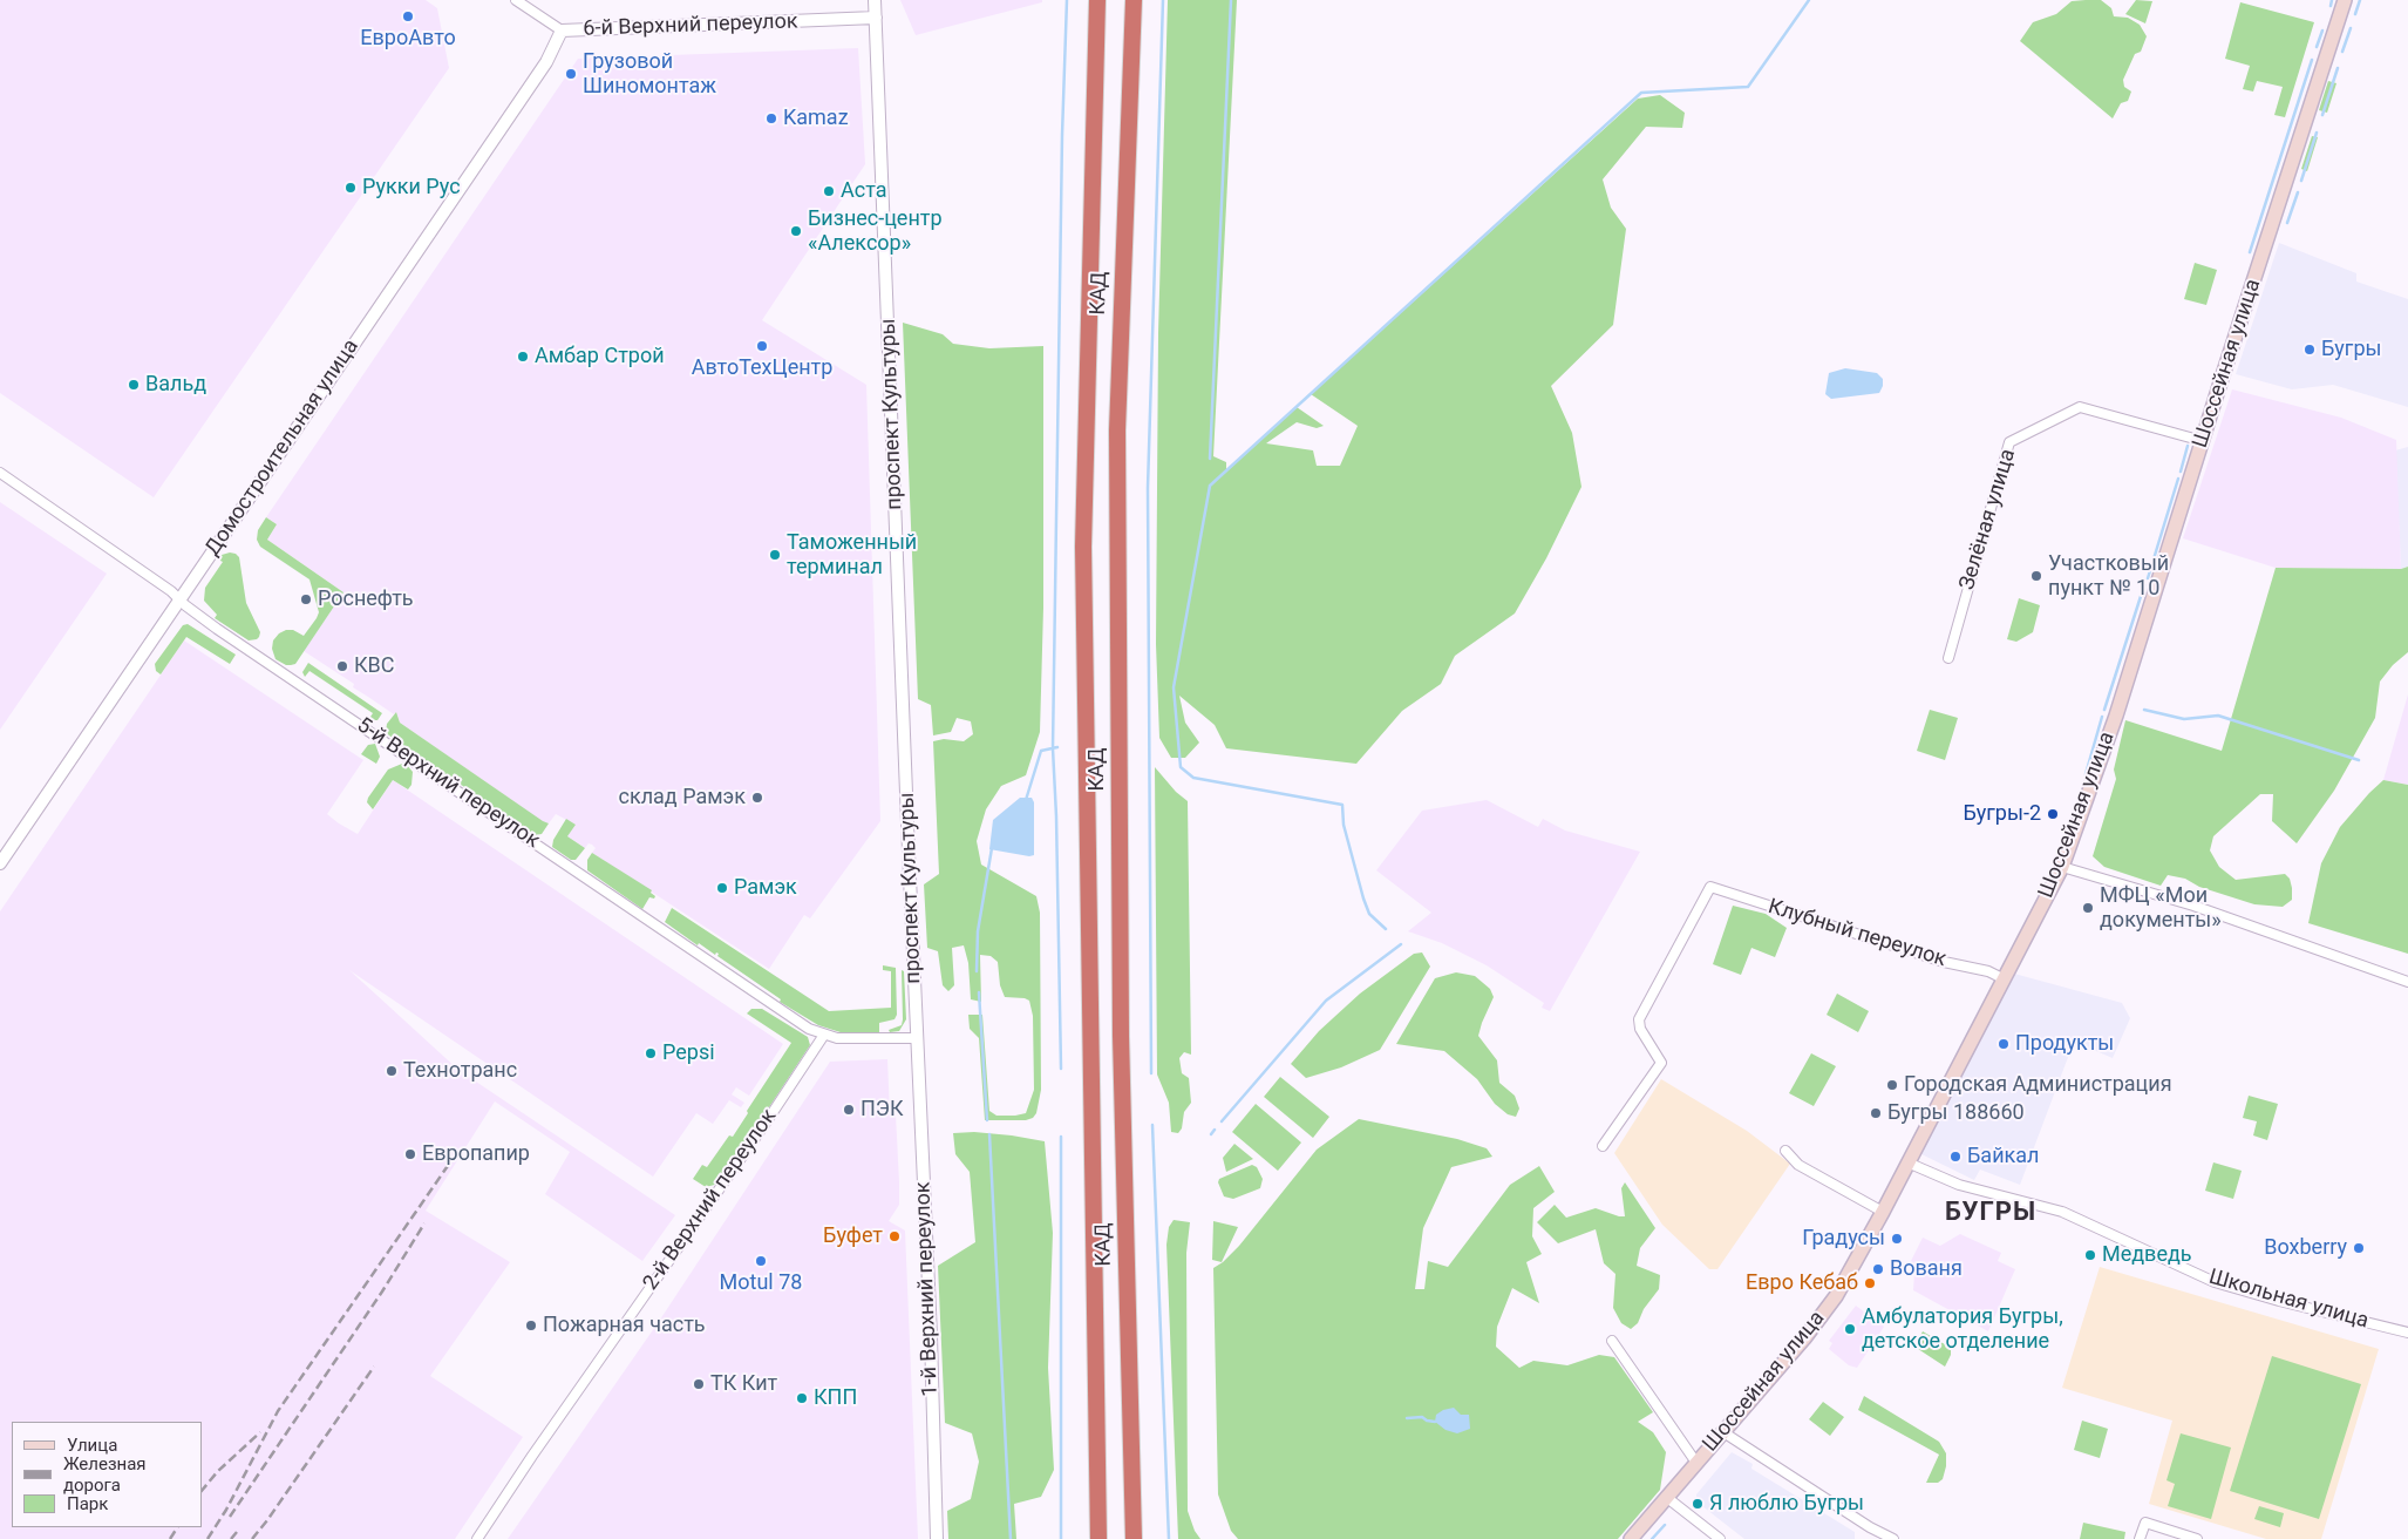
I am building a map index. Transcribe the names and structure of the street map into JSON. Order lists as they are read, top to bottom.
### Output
{
  "streets": {
    "highway": ["КАД"],
    "main road": ["Шоссейная улица"],
    "street": [
      "6-й Верхний переулок",
      "проспект Культуры",
      "Домостроительная улица",
      "Зелёная улица",
      "5-й Верхний переулок",
      "Клубный переулок",
      "2-й Верхний переулок",
      "1-й Верхний переулок",
      "Школьная улица"
    ]
  },
  "crossings": [
    ["6-й Верхний переулок", "проспект Культуры"],
    ["6-й Верхний переулок", "Домостроительная улица"],
    ["Шоссейная улица", "Зелёная улица"],
    ["Шоссейная улица", "Клубный переулок"],
    ["Шоссейная улица", "Школьная улица"],
    ["проспект Культуры", "5-й Верхний переулок"],
    ["проспект Культуры", "1-й Верхний переулок"],
    ["Домостроительная улица", "5-й Верхний переулок"],
    ["5-й Верхний переулок", "2-й Верхний переулок"],
    ["5-й Верхний переулок", "1-й Верхний переулок"]
  ],
  "districts": ["БУГРЫ"],
  "places": [
    "ЕвроАвто",
    "Грузовой Шиномонтаж",
    "Kamaz",
    "Рукки Рус",
    "Аста",
    "Бизнес-центр «Алексор»",
    "АвтоТехЦентр",
    "Бугры",
    "Амбар Строй",
    "Вальд",
    "Таможенный терминал",
    "Участковый пункт № 10",
    "Роснефть",
    "КВС",
    "склад Рамэк",
    "Бугры-2",
    "Рамэк",
    "МФЦ «Мои документы»",
    "Продукты",
    "Pepsi",
    "Технотранс",
    "Городская Администрация",
    "ПЭК",
    "Бугры 188660",
    "Европапир",
    "Байкал",
    "Буфет",
    "Градусы",
    "Boxberry",
    "Медведь",
    "Motul 78",
    "Вованя",
    "Евро Кебаб",
    "Пожарная часть",
    "Амбулатория Бугры, детское отделение",
    "ТК Кит",
    "КПП",
    "Я люблю Бугры"
  ],
  "legend": ["Улица", "Железная дорога", "Парк"]
}
